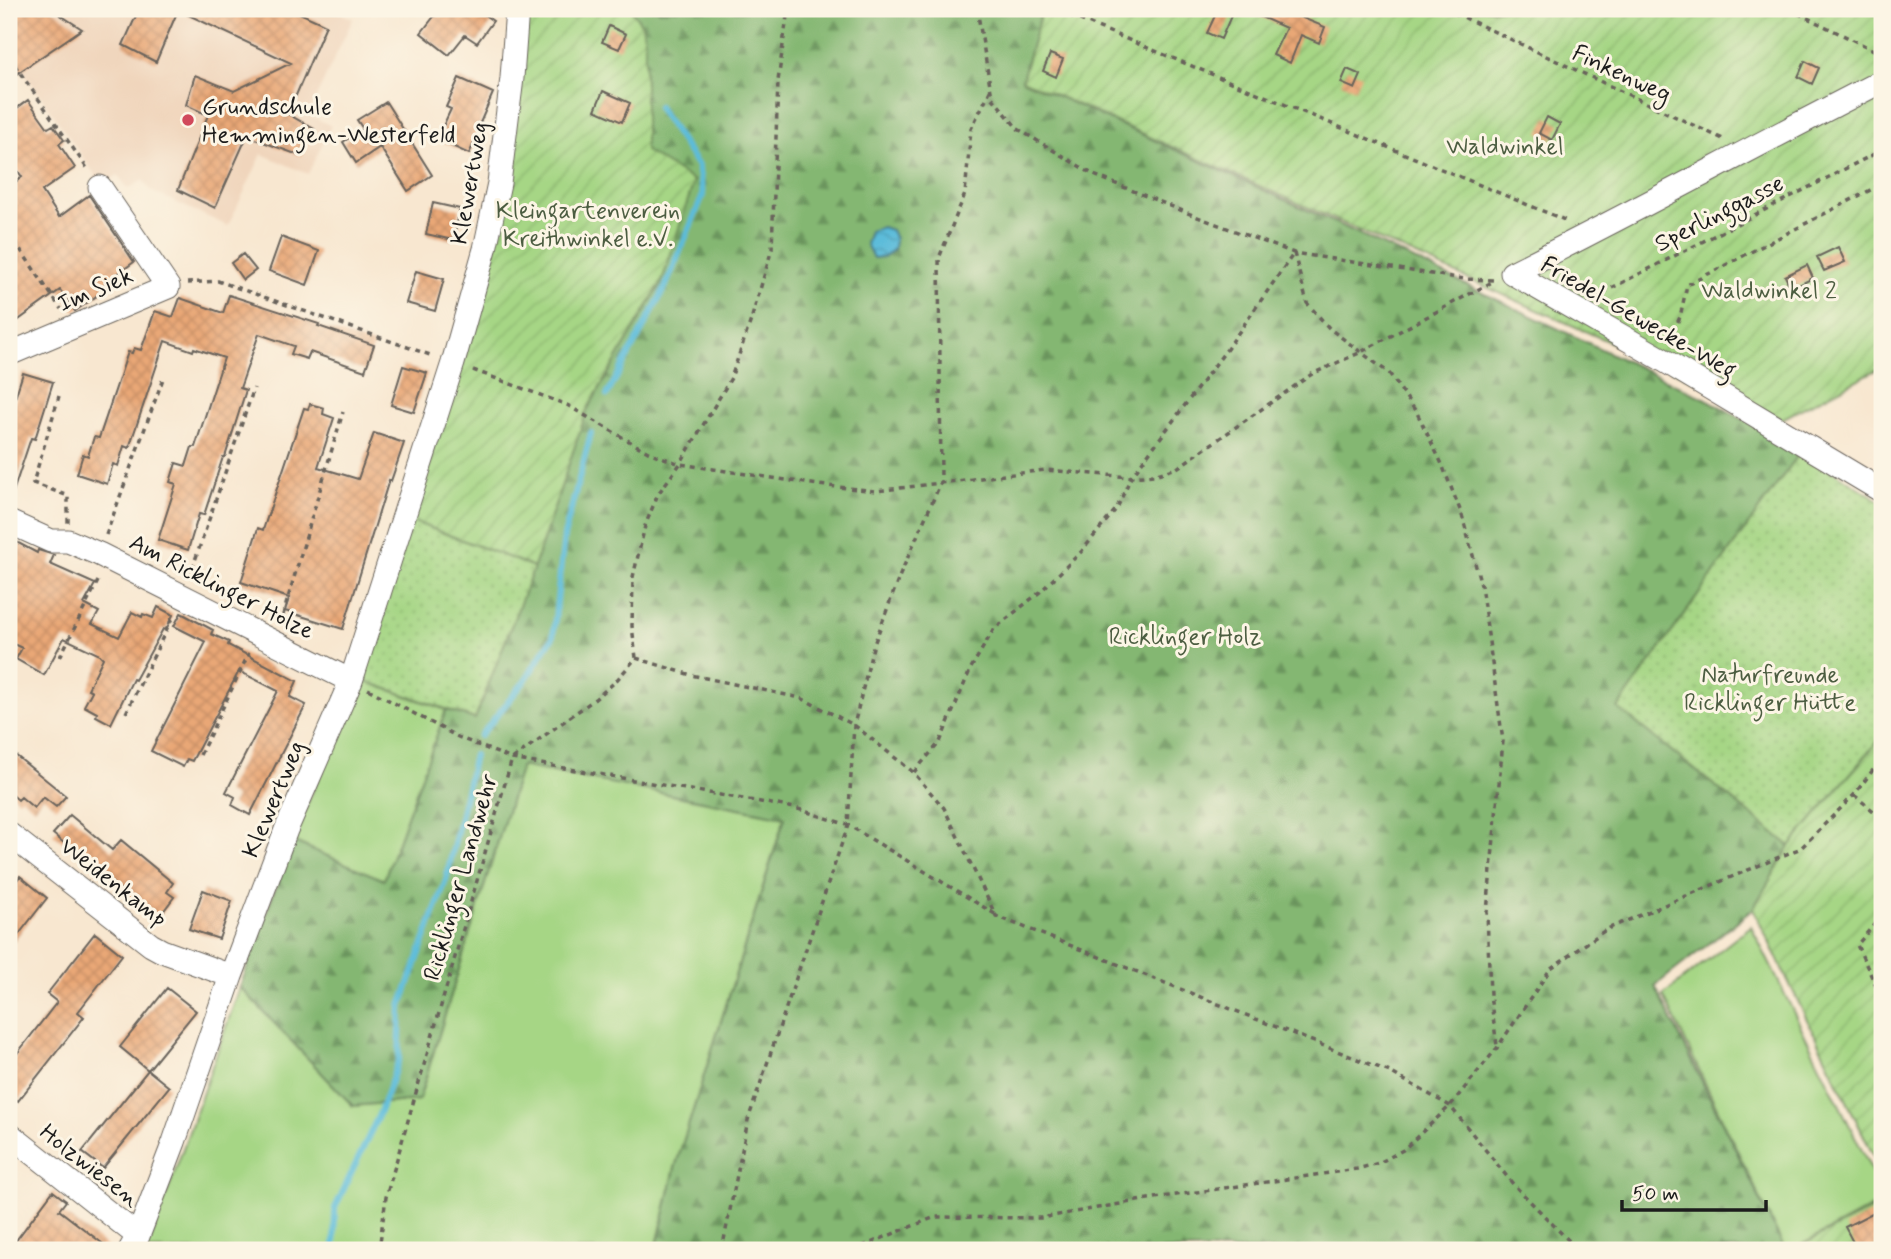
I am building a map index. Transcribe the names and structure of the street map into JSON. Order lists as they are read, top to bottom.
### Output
{
  "streets": {
    "street": [
      "Klewertweg",
      "Im Siek",
      "Friedel-Gewecke-Weg",
      "Am Ricklinger Holze",
      "Weidenkamp",
      "Holzwiesen"
    ],
    "path": ["Finkenweg", "Sperlinggasse", "Ricklinger Landwehr"]
  },
  "crossings": [
    ["Finkenweg", "Friedel-Gewecke-Weg"],
    ["Klewertweg", "Am Ricklinger Holze"],
    ["Klewertweg", "Weidenkamp"],
    ["Klewertweg", "Holzwiesen"],
    ["Sperlinggasse", "Friedel-Gewecke-Weg"]
  ],
  "parks": [
    "Waldwinkel",
    "Kleingartenverein Kreithwinkel e.V.",
    "Waldwinkel 2",
    "Ricklinger Holz",
    "Naturfreunde Ricklinger Hütte"
  ],
  "places": ["Grundschule Hemmingen-Westerfeld"],
  "scale_bar": "50 m"
}
